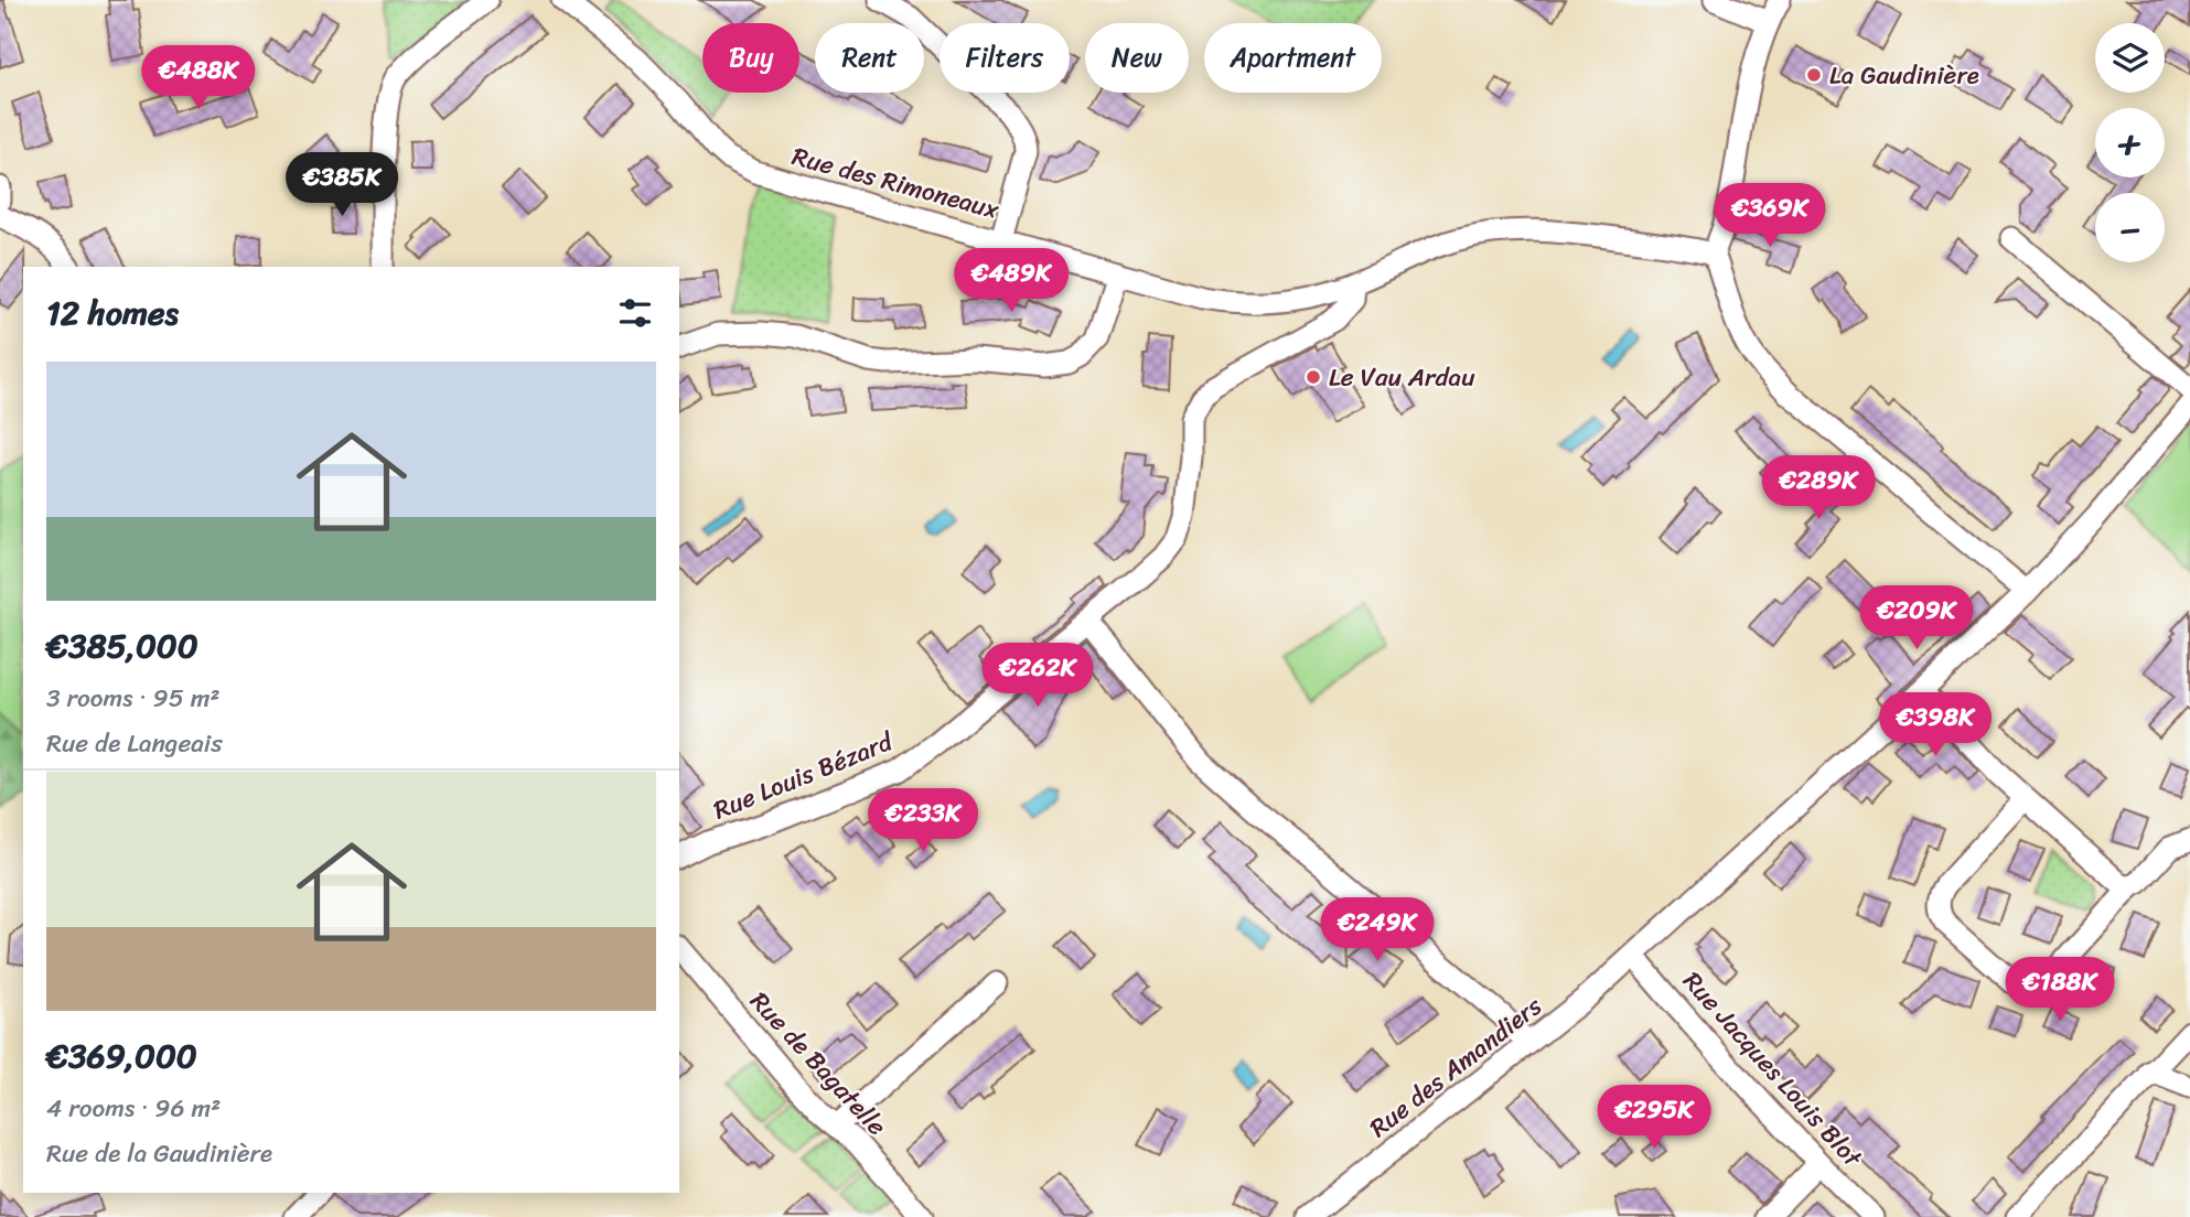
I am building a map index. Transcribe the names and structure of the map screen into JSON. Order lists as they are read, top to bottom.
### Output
{
  "streets": {
    "street": [
      "Rue des Rimoneaux",
      "Rue Louis Bézard",
      "Rue de Bagatelle",
      "Rue des Amandiers",
      "Rue Jacques Louis Blot"
    ]
  },
  "crossings": [
    ["Rue des Rimoneaux", "Rue Louis Bézard"],
    ["Rue des Amandiers", "Rue Jacques Louis Blot"]
  ],
  "places": ["La Gaudinière", "Le Vau Ardau"],
  "page": {
    "map_buttons": ["+", "−"],
    "chip": [
      "Buy",
      "Rent",
      "Filters",
      "New",
      "Apartment"
    ],
    "price": [
      "€488K",
      "€385K",
      "€369K",
      "€489K",
      "€289K",
      "€209K",
      "€262K",
      "€398K",
      "€233K",
      "€249K",
      "€188K",
      "€295K"
    ],
    "heading": "12 homes",
    "list": [
      {
        "name": "€385,000",
        "note": "3 rooms · 95 m² · Rue de Langeais"
      },
      {
        "name": "€369,000",
        "note": "4 rooms · 96 m² · Rue de la Gaudinière"
      }
    ]
  }
}
